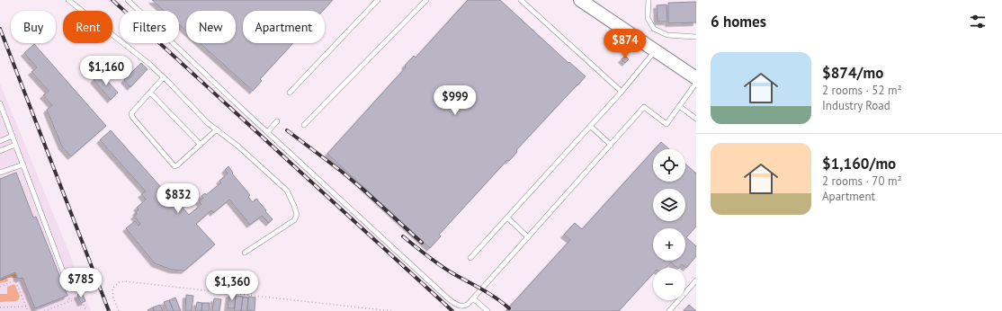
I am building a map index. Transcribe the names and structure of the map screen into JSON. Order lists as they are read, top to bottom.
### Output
{
  "page": {
    "heading": "6 homes",
    "chip": [
      "Buy",
      "Rent",
      "Filters",
      "New",
      "Apartment"
    ],
    "price": [
      "$874",
      "$1,160",
      "$999",
      "$832",
      "$785",
      "$1,360"
    ],
    "list": [
      {
        "name": "$874/mo",
        "note": "2 rooms · 52 m² · Industry Road"
      },
      {
        "name": "$1,160/mo",
        "note": "2 rooms · 70 m² · Apartment"
      }
    ],
    "map_buttons": ["+", "−"]
  }
}
